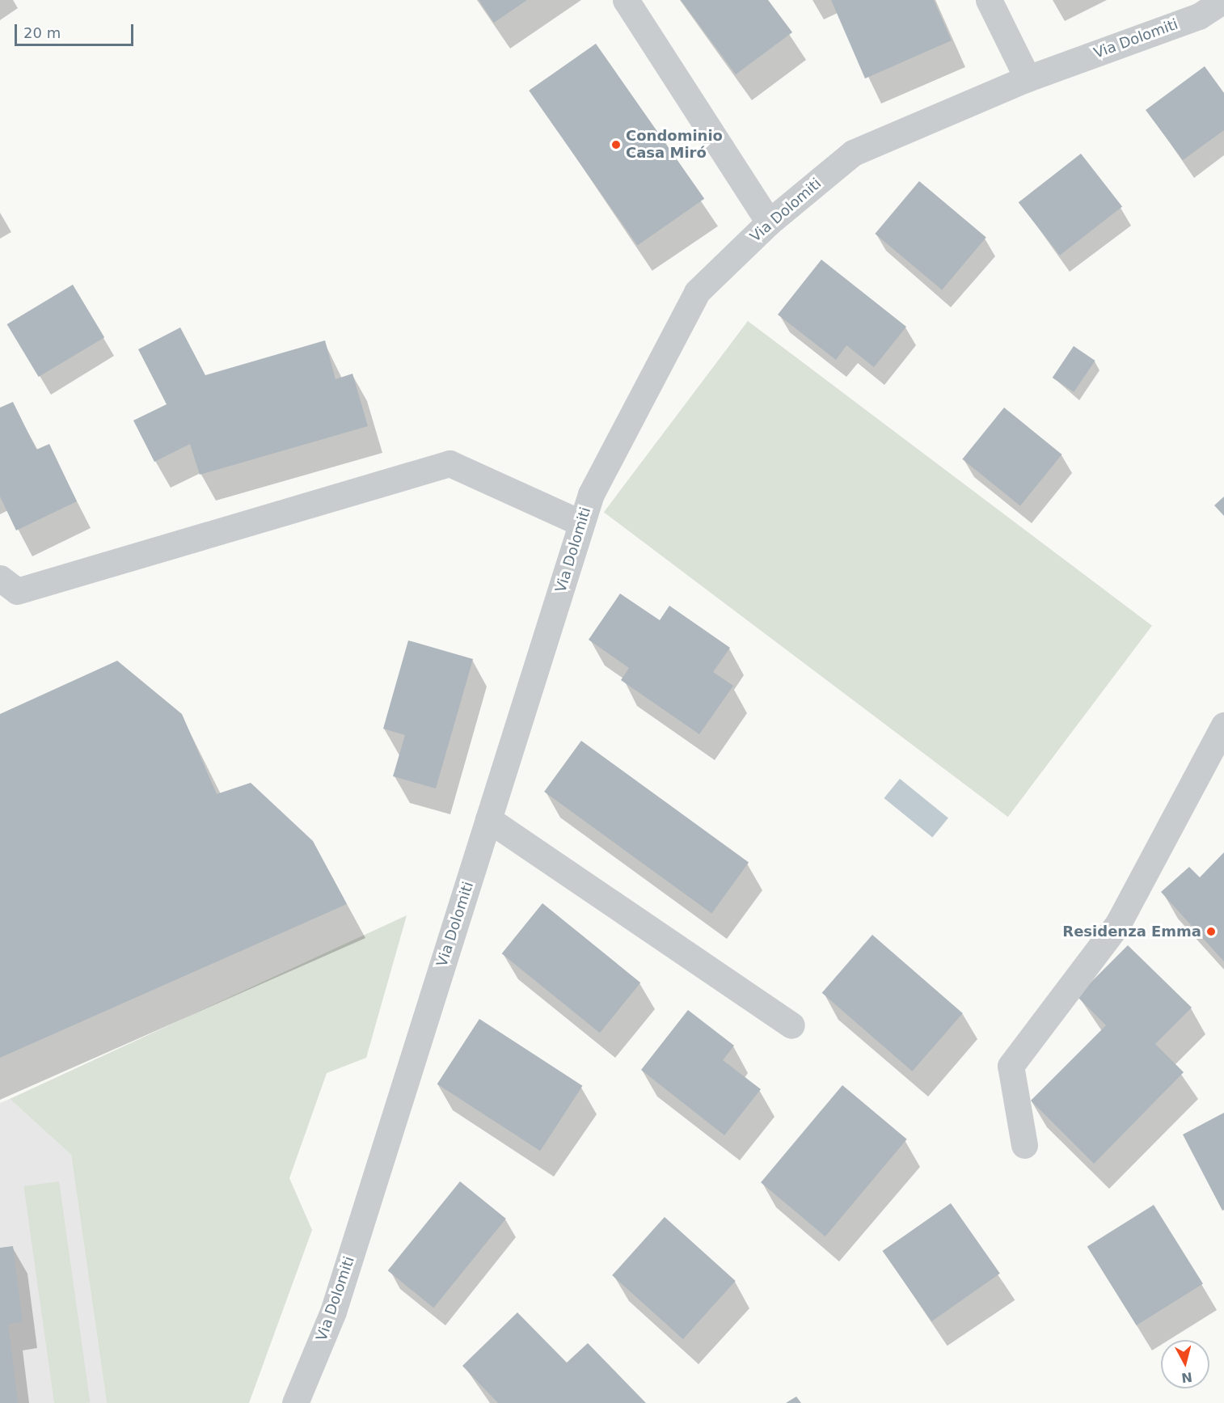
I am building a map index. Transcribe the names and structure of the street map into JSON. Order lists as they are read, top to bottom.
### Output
{
  "streets": {
    "street": ["Via Dolomiti"]
  },
  "places": ["Condominio Casa Miró", "Residenza Emma"],
  "scale_bar": "20 m",
  "north": "bottom"
}
